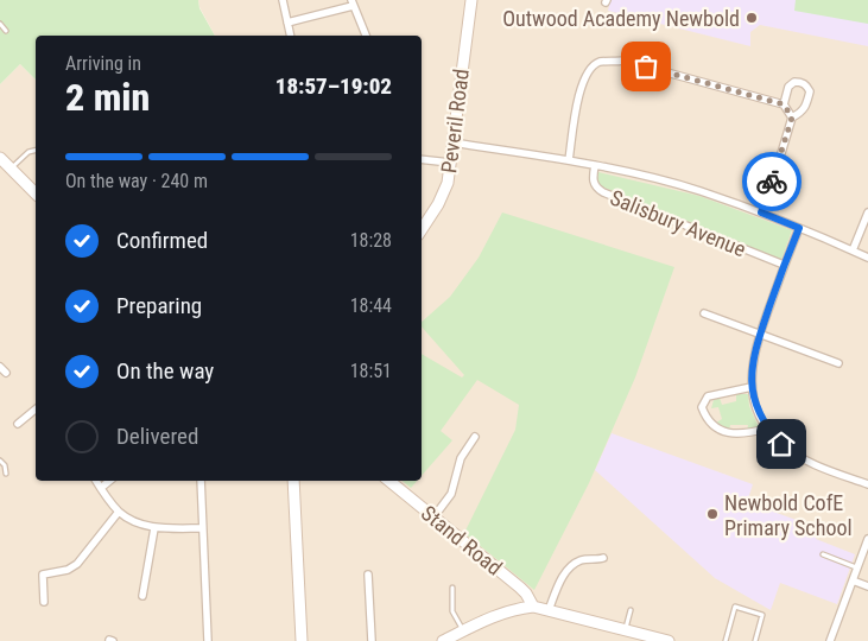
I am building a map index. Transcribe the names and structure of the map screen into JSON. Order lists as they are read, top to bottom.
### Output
{
  "streets": {
    "street": ["Peveril Road", "Salisbury Avenue", "Stand Road"]
  },
  "crossings": [
    ["Peveril Road", "Salisbury Avenue"]
  ],
  "places": ["Outwood Academy Newbold", "Newbold CofE Primary School"],
  "page": {
    "heading": ["2 min", "Arriving in", "18:57–19:02"],
    "bar": "On the way · 240 m",
    "list": [
      ["Confirmed", "18:28"],
      ["Preparing", "18:44"],
      ["On the way", "18:51"],
      "Delivered"
    ]
  }
}
